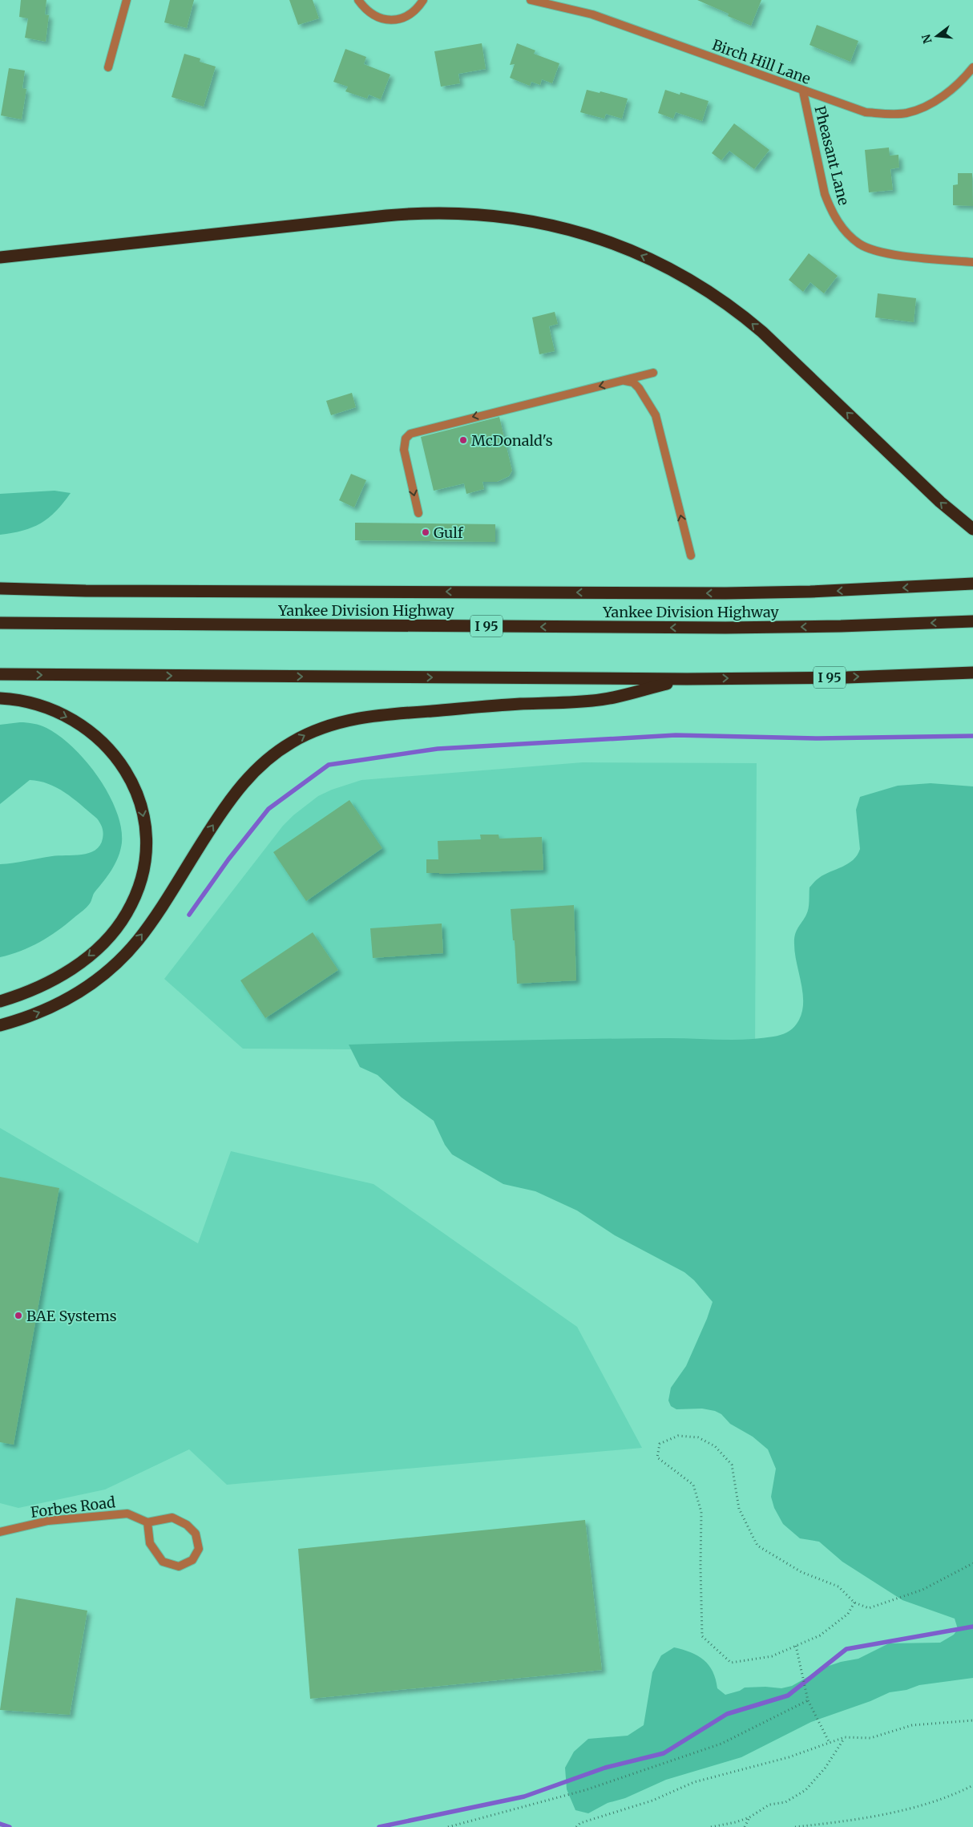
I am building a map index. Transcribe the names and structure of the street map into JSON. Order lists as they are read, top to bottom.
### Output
{
  "streets": {
    "highway": ["Yankee Division Highway", "I 95"],
    "street": ["Birch Hill Lane", "Pheasant Lane", "Forbes Road"]
  },
  "crossings": [
    ["Birch Hill Lane", "Pheasant Lane"]
  ],
  "places": ["McDonald's", "Gulf", "BAE Systems"],
  "north": "left"
}
